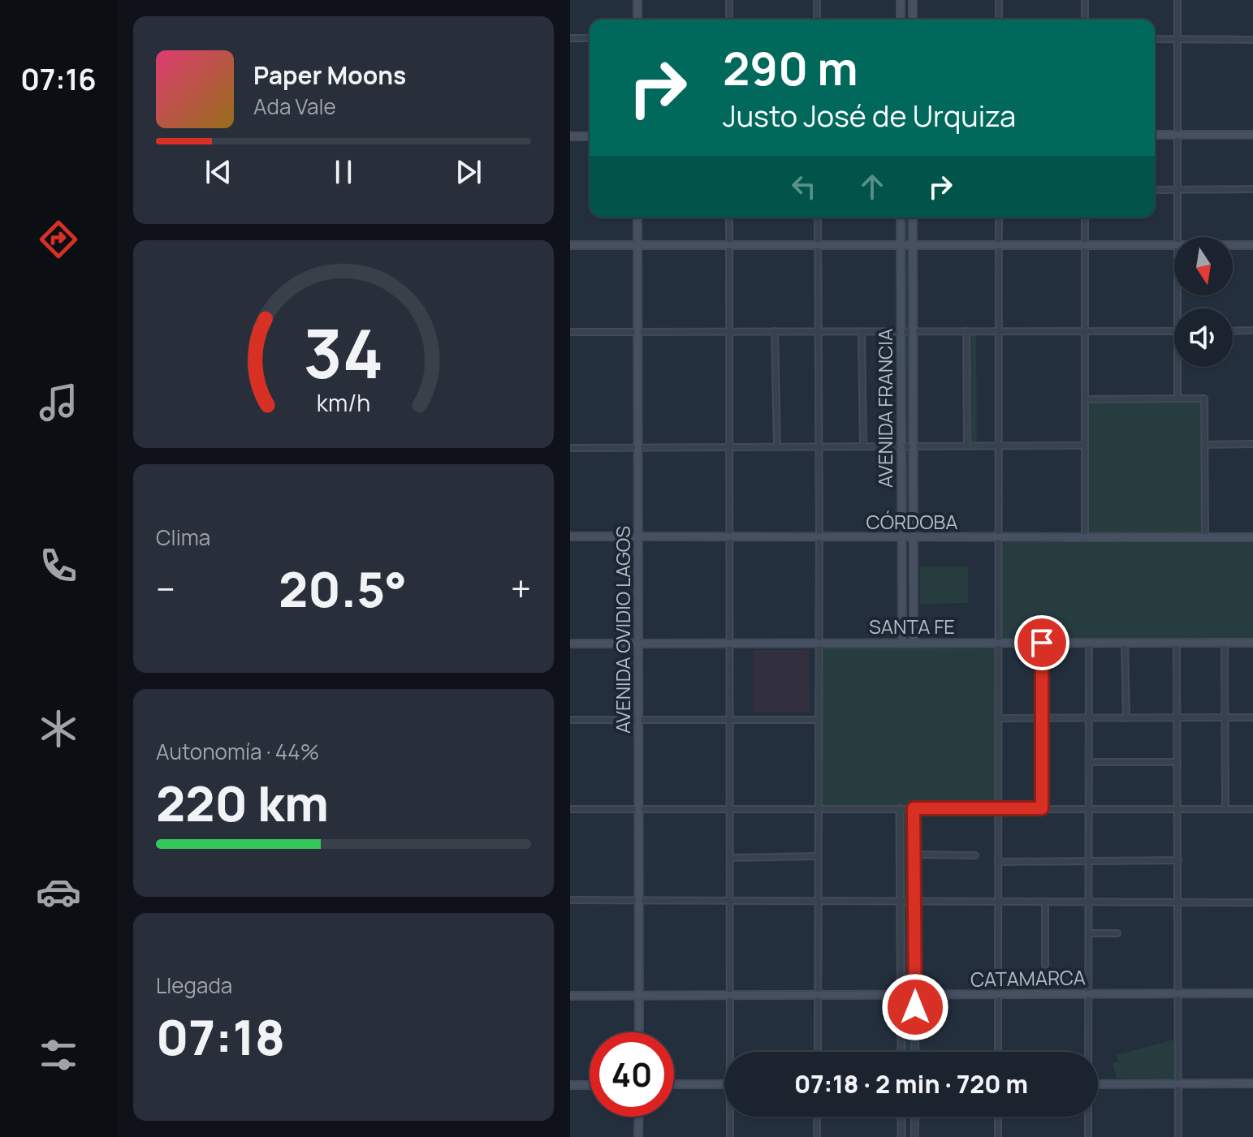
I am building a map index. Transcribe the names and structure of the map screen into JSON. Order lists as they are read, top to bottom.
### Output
{
  "streets": {
    "main road": [
      "AVENIDA FRANCIA",
      "CÓRDOBA",
      "SANTA FE",
      "AVENIDA OVIDIO LAGOS",
      "CATAMARCA"
    ]
  },
  "crossings": [
    ["AVENIDA FRANCIA", "CÓRDOBA"],
    ["AVENIDA FRANCIA", "SANTA FE"],
    ["CÓRDOBA", "AVENIDA OVIDIO LAGOS"],
    ["SANTA FE", "AVENIDA OVIDIO LAGOS"],
    ["AVENIDA OVIDIO LAGOS", "CATAMARCA"]
  ],
  "north": "bottom",
  "page": {
    "tabs": "07:16",
    "turn": ["290 m", "Justo José de Urquiza"],
    "song": ["Paper Moons", "Ada Vale"],
    "tile": [
      "Clima",
      ["Autonomía · 44%", "220 km"],
      ["Llegada", "07:18"]
    ],
    "heat": ["−", "20.5°", "+"],
    "limit": "40",
    "trip": "07:18 · 2 min · 720 m",
    "gauge": ["34", "km/h"]
  }
}
